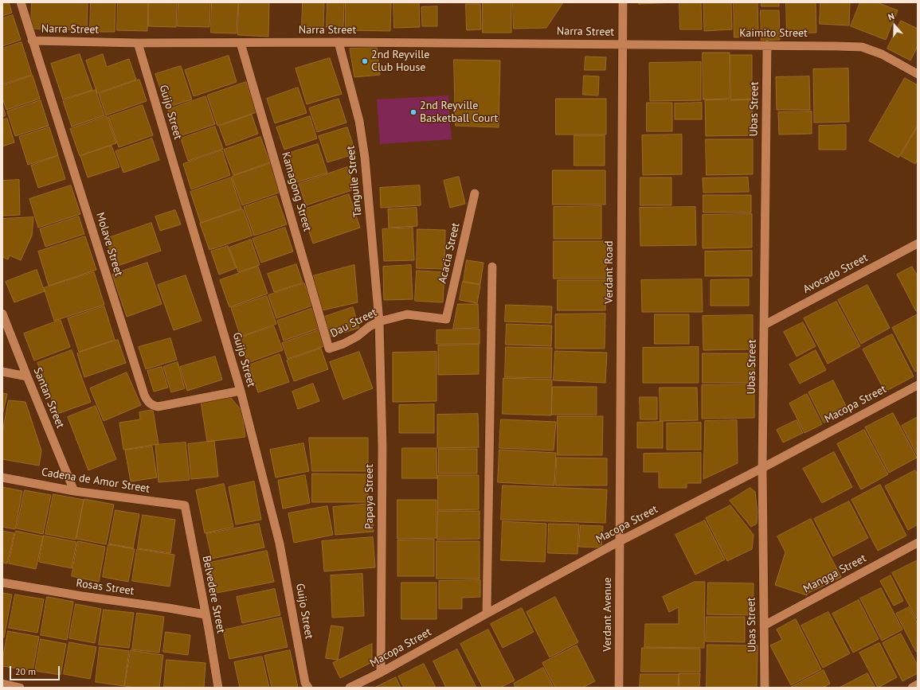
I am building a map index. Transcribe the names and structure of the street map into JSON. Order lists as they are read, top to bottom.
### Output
{
  "streets": {
    "street": [
      "Narra Street",
      "Kaimito Street",
      "Ubas Street",
      "Guijo Street",
      "Tanguile Street",
      "Kamagong Street",
      "Molave Street",
      "Acacia Street",
      "Verdant Road",
      "Avocado Street",
      "Dau Street",
      "Santan Street",
      "Macopa Street",
      "Cadena de Amor Street",
      "Papaya Street",
      "Mangga Street",
      "Rosas Street",
      "Belvedere Street",
      "Verdant Avenue"
    ]
  },
  "crossings": [
    ["Narra Street", "Kaimito Street"],
    ["Narra Street", "Guijo Street"],
    ["Narra Street", "Tanguile Street"],
    ["Narra Street", "Kamagong Street"],
    ["Narra Street", "Molave Street"],
    ["Narra Street", "Verdant Road"],
    ["Kaimito Street", "Ubas Street"],
    ["Kaimito Street", "Verdant Road"],
    ["Ubas Street", "Avocado Street"],
    ["Ubas Street", "Macopa Street"],
    ["Ubas Street", "Mangga Street"],
    ["Guijo Street", "Molave Street"],
    ["Tanguile Street", "Dau Street"],
    ["Tanguile Street", "Papaya Street"],
    ["Kamagong Street", "Dau Street"],
    ["Acacia Street", "Dau Street"],
    ["Verdant Road", "Macopa Street"],
    ["Verdant Road", "Verdant Avenue"],
    ["Dau Street", "Papaya Street"],
    ["Santan Street", "Cadena de Amor Street"],
    ["Macopa Street", "Papaya Street"],
    ["Macopa Street", "Verdant Avenue"],
    ["Cadena de Amor Street", "Belvedere Street"],
    ["Rosas Street", "Belvedere Street"]
  ],
  "places": ["2nd Reyville Club House", "2nd Reyville Basketball Court"],
  "scale_bar": "20 m",
  "north": "top"
}
